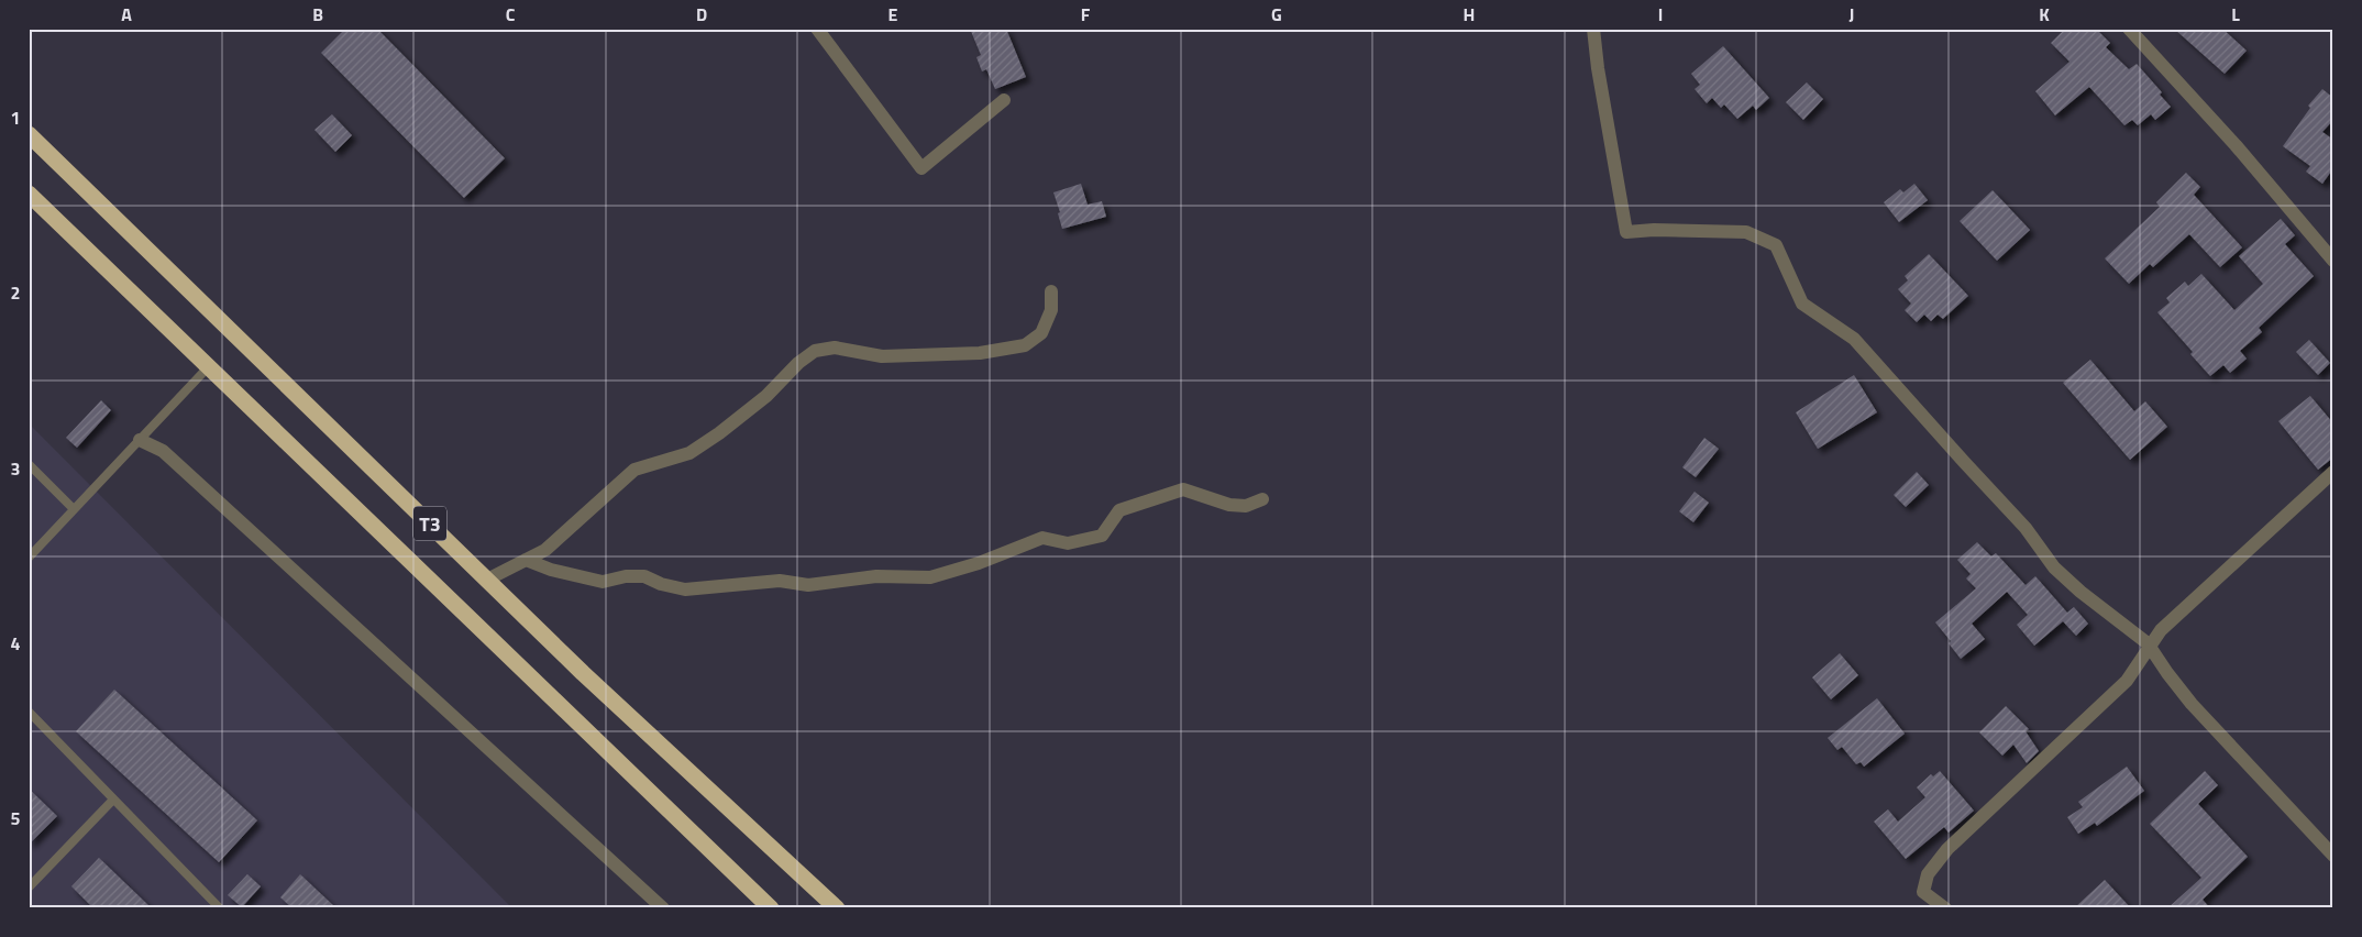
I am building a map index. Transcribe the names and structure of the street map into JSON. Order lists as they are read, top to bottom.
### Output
{
  "streets": {
    "highway": ["T3"]
  },
  "grid": {
    "columns": [
      "A",
      "B",
      "C",
      "D",
      "E",
      "F",
      "G",
      "H",
      "I",
      "J",
      "K",
      "L"
    ],
    "rows": [
      "1",
      "2",
      "3",
      "4",
      "5"
    ]
  }
}
